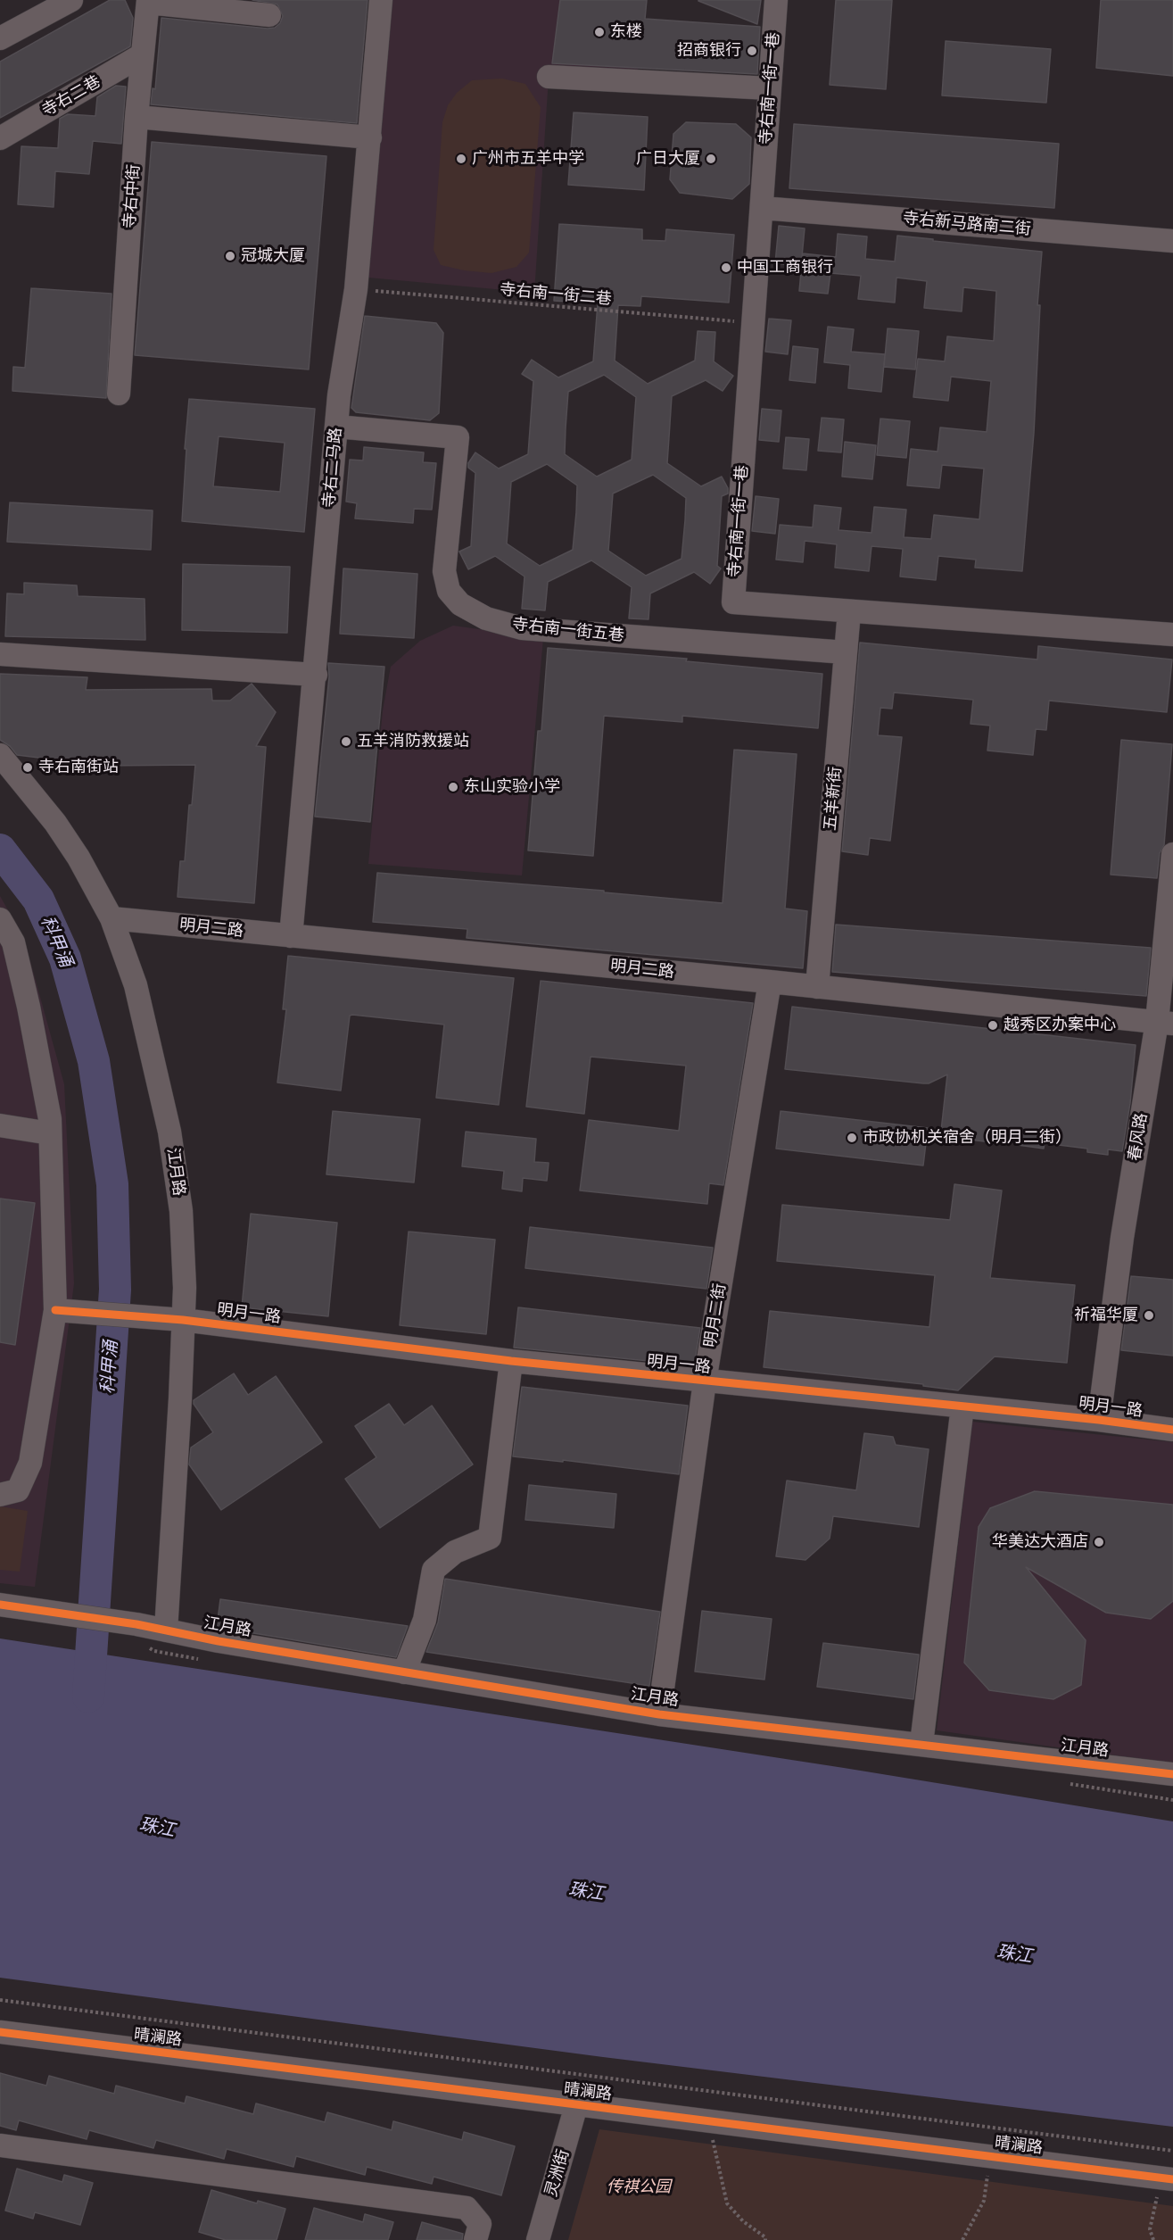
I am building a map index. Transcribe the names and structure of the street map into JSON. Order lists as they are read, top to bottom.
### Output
{
  "streets": {
    "street": [
      "寺右南一街一巷",
      "寺右二巷",
      "寺右中街",
      "寺右新马路南二街",
      "寺右二马路",
      "寺右南一街五巷",
      "五羊新街",
      "明月二路",
      "春风路",
      "江月路",
      "明月一路",
      "明月二街",
      "晴澜路",
      "灵洲街"
    ],
    "path": ["寺右南一街二巷"]
  },
  "crossings": [
    ["寺右南一街一巷", "寺右新马路南二街"],
    ["寺右南一街一巷", "寺右南一街二巷"],
    ["寺右南一街一巷", "五羊新街"],
    ["寺右二巷", "寺右中街"],
    ["寺右南一街二巷", "寺右二马路"],
    ["寺右二马路", "寺右南一街五巷"],
    ["寺右二马路", "明月二路"],
    ["寺右南一街五巷", "五羊新街"],
    ["五羊新街", "明月二路"],
    ["明月二路", "春风路"],
    ["明月二路", "江月路"],
    ["明月二路", "明月二街"],
    ["春风路", "明月一路"],
    ["江月路", "明月一路"],
    ["江月路", "明月二街"],
    ["明月一路", "明月二街"],
    ["晴澜路", "灵洲街"]
  ],
  "water": ["科甲涌", "珠江"],
  "parks": ["传祺公园"],
  "places": [
    "东楼",
    "招商银行",
    "广州市五羊中学",
    "广日大厦",
    "冠城大厦",
    "中国工商银行",
    "五羊消防救援站",
    "寺右南街站",
    "东山实验小学",
    "越秀区办案中心",
    "市政协机关宿舍（明月二街）",
    "祈福华厦",
    "华美达大酒店"
  ]
}
